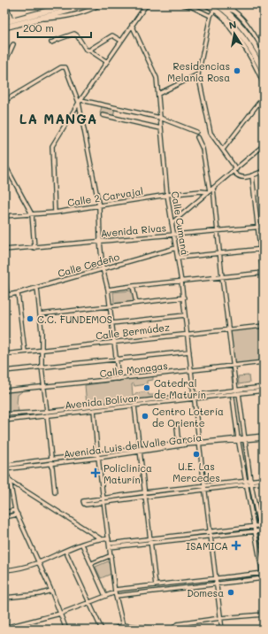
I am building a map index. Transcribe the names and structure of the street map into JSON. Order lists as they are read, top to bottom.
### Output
{
  "streets": {
    "street": [
      "Calle 2 Carvajal",
      "Calle Cumaná",
      "Avenida Rivas",
      "Calle Cedeño",
      "Calle Bermúdez",
      "Calle Monagas",
      "Avenida Bolívar",
      "Avenida Luis del Valle García"
    ]
  },
  "crossings": [
    ["Calle 2 Carvajal", "Calle Cumaná"],
    ["Calle Cumaná", "Avenida Rivas"],
    ["Calle Cumaná", "Calle Cedeño"],
    ["Calle Cumaná", "Calle Bermúdez"],
    ["Calle Cumaná", "Calle Monagas"],
    ["Calle Cumaná", "Avenida Bolívar"],
    ["Calle Cumaná", "Avenida Luis del Valle García"]
  ],
  "districts": ["LA MANGA"],
  "places": {
    "other": [
      "Residencias Melania Rosa",
      "C.C. FUNDEMOS",
      "Catedral de Maturín",
      "Centro Lotería de Oriente",
      "U.E. Las Mercedes",
      "Domesa"
    ],
    "health": ["Policlínica Maturín", "ISAMICA"]
  },
  "scale_bar": "200 m",
  "north": "top"
}
